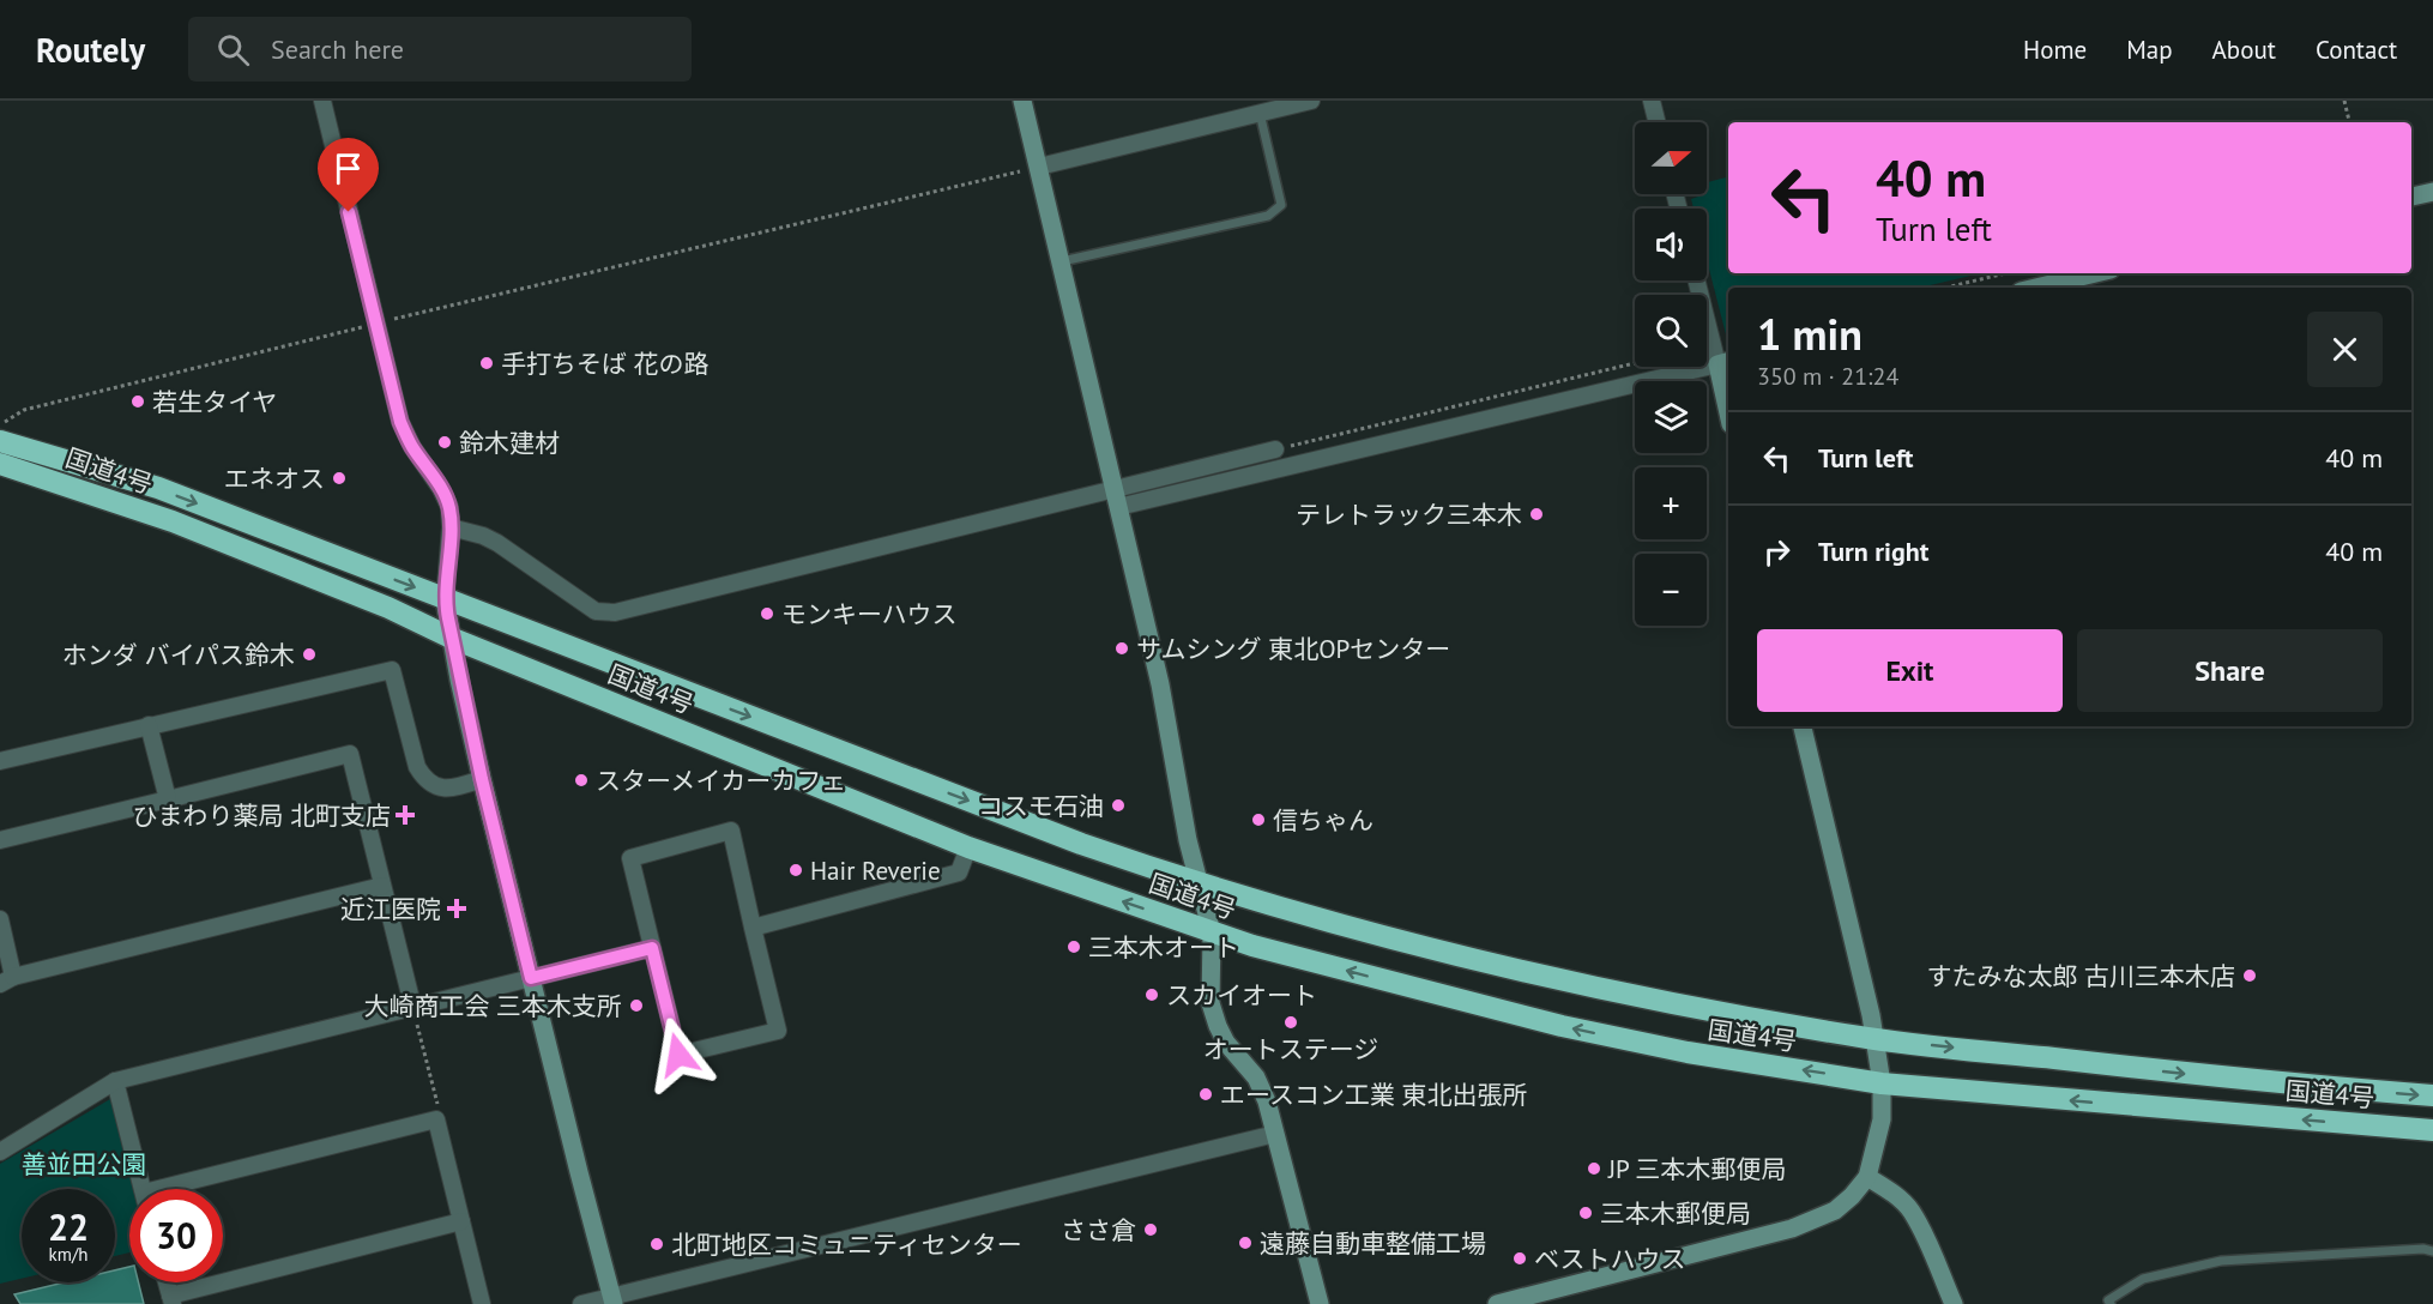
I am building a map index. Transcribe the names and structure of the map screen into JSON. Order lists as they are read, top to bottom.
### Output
{
  "streets": {
    "highway": ["国道4号"]
  },
  "parks": ["善並田公園"],
  "places": {
    "other": [
      "手打ちそば 花の路",
      "若生タイヤ",
      "鈴木建材",
      "エネオス",
      "テレトラック三本木",
      "モンキーハウス",
      "サムシング 東北OPセンター",
      "ホンダ バイパス鈴木",
      "スターメイカーカフェ",
      "コスモ石油",
      "信ちゃん",
      "Hair Reverie",
      "三本木オート",
      "すたみな太郎 古川三本木店",
      "スカイオート",
      "大崎商工会 三本木支所",
      "オートステージ",
      "エースコン工業 東北出張所",
      "JP 三本木郵便局",
      "三本木郵便局",
      "ささ倉",
      "遠藤自動車整備工場",
      "北町地区コミュニティセンター",
      "ベストハウス"
    ],
    "health": ["ひまわり薬局 北町支店", "近江医院"]
  },
  "north": "right",
  "page": {
    "header": "Routely",
    "search": "Search here",
    "nav": [
      "Home",
      "Map",
      "About",
      "Contact"
    ],
    "map_buttons": ["+", "−"],
    "turn": ["40 m", "Turn left"],
    "heading": ["1 min", "350 m · 21:24"],
    "list": [
      {
        "name": "Turn left",
        "value": "40 m"
      },
      {
        "name": "Turn right",
        "value": "40 m"
      }
    ],
    "buttons": ["Exit", "Share"],
    "speed": "22 km/h",
    "limit": "30"
  }
}
